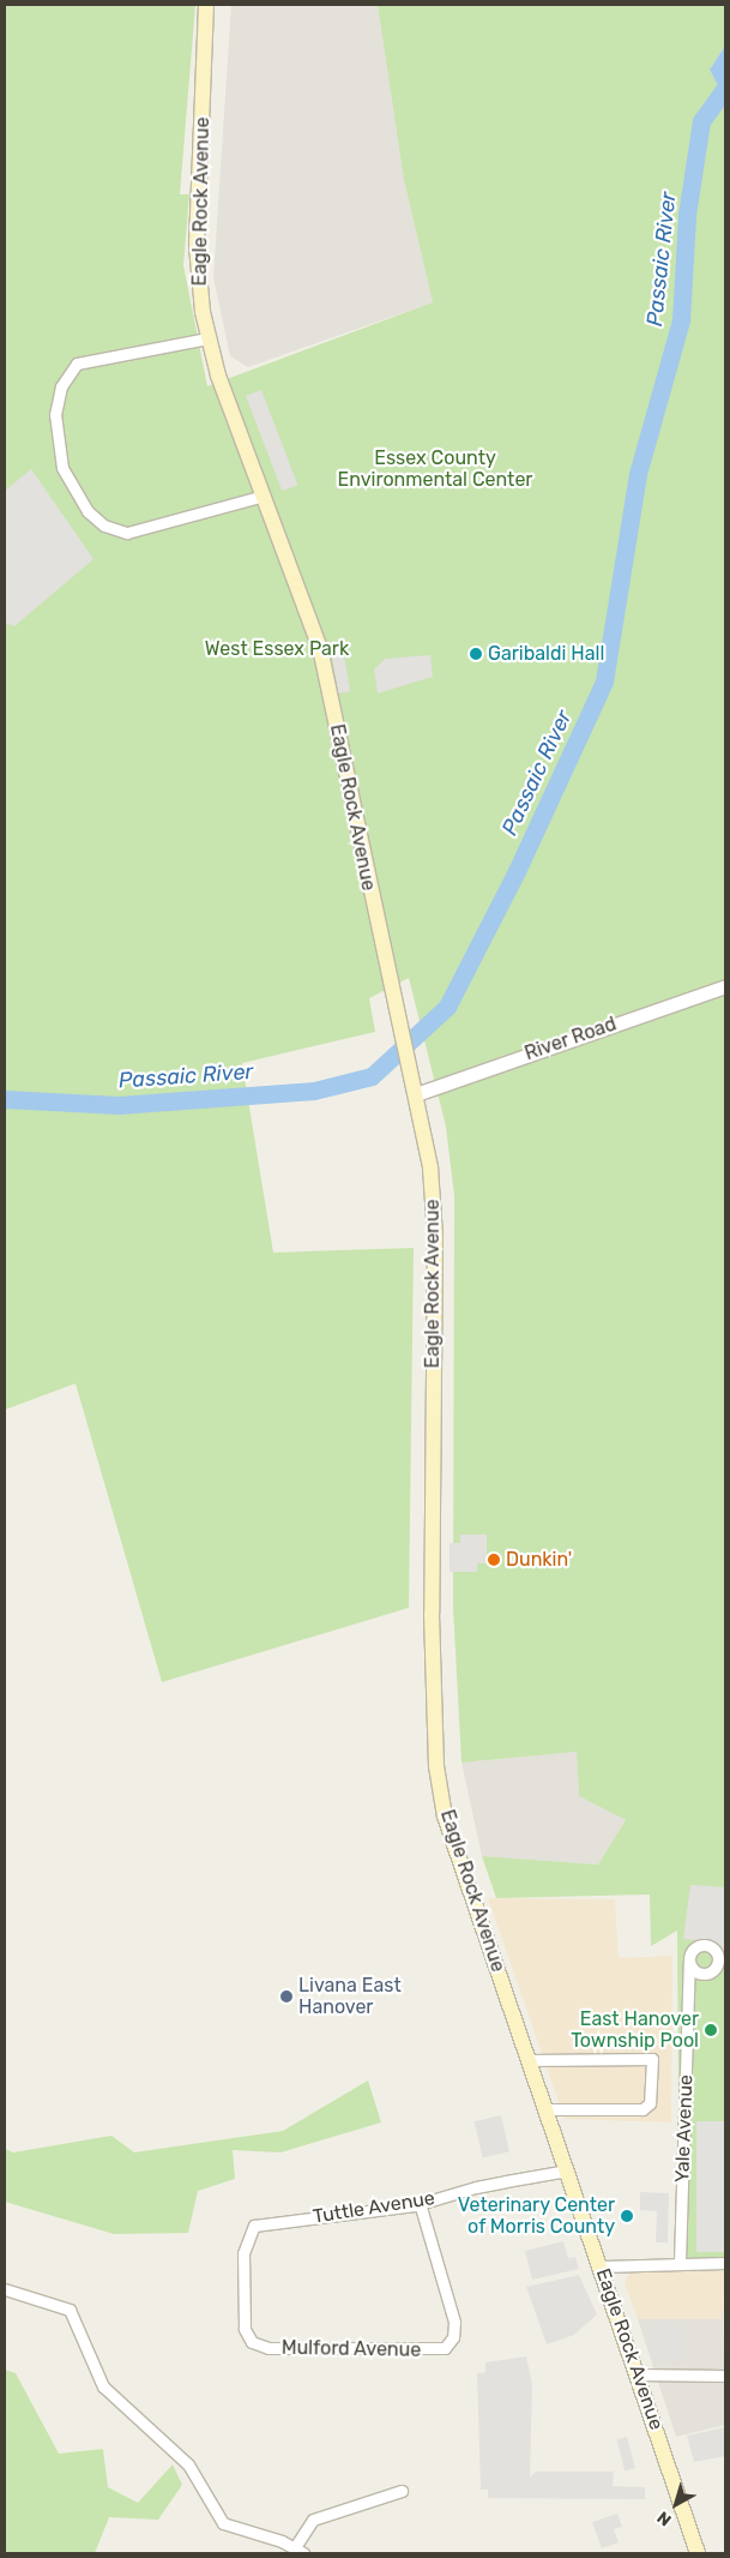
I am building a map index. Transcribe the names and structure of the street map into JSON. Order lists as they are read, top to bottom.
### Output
{
  "streets": {
    "main road": ["Eagle Rock Avenue"],
    "street": [
      "River Road",
      "Yale Avenue",
      "Tuttle Avenue",
      "Mulford Avenue"
    ]
  },
  "crossings": [
    ["Eagle Rock Avenue", "River Road"],
    ["Eagle Rock Avenue", "Tuttle Avenue"],
    ["Tuttle Avenue", "Mulford Avenue"]
  ],
  "water": ["Passaic River"],
  "parks": ["Essex County Environmental Center", "West Essex Park"],
  "places": [
    "Garibaldi Hall",
    "Dunkin'",
    "Livana East Hanover",
    "East Hanover Township Pool",
    "Veterinary Center of Morris County"
  ],
  "north": "bottom left"
}
